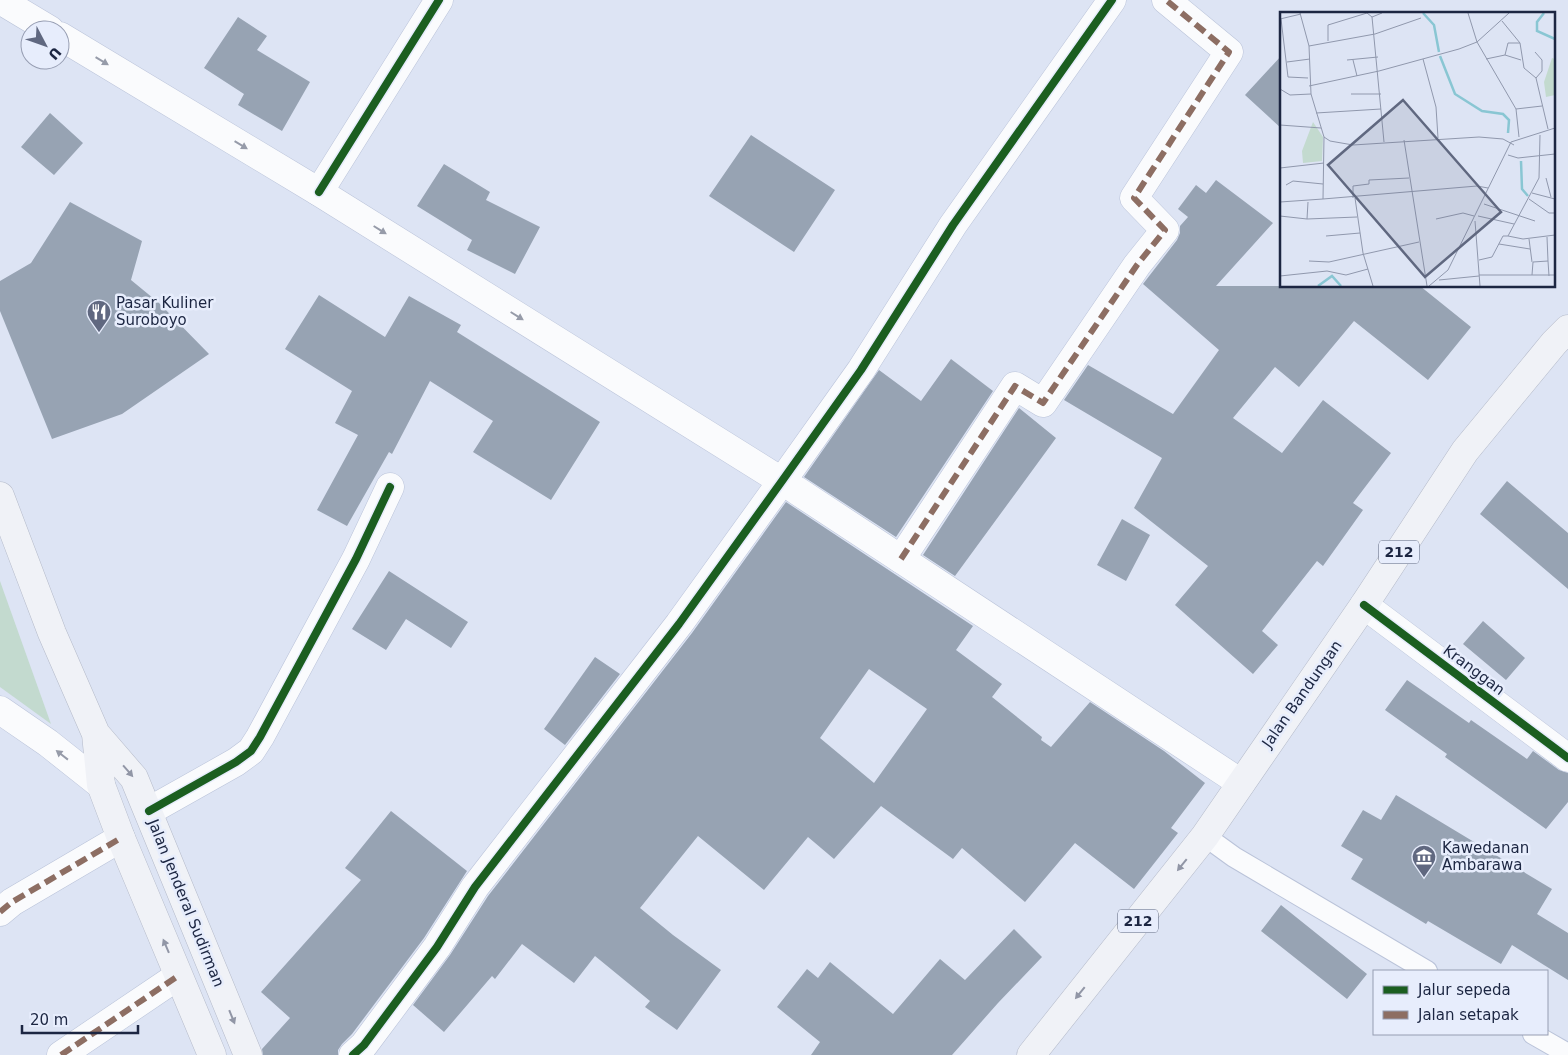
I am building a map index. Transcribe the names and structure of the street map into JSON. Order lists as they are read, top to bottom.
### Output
{
  "streets": {
    "main road": ["212", "Jalan Bandungan", "Jalan Jenderal Sudirman"],
    "street": ["Kranggan"]
  },
  "crossings": [
    ["Kranggan", "Jalan Bandungan"]
  ],
  "places": {
    "restaurant": ["Pasar Kuliner Suroboyo"],
    "museum": ["Kawedanan Ambarawa"]
  },
  "legend": ["Jalur sepeda", "Jalan setapak"],
  "scale_bar": "20 m",
  "north": "bottom right"
}
